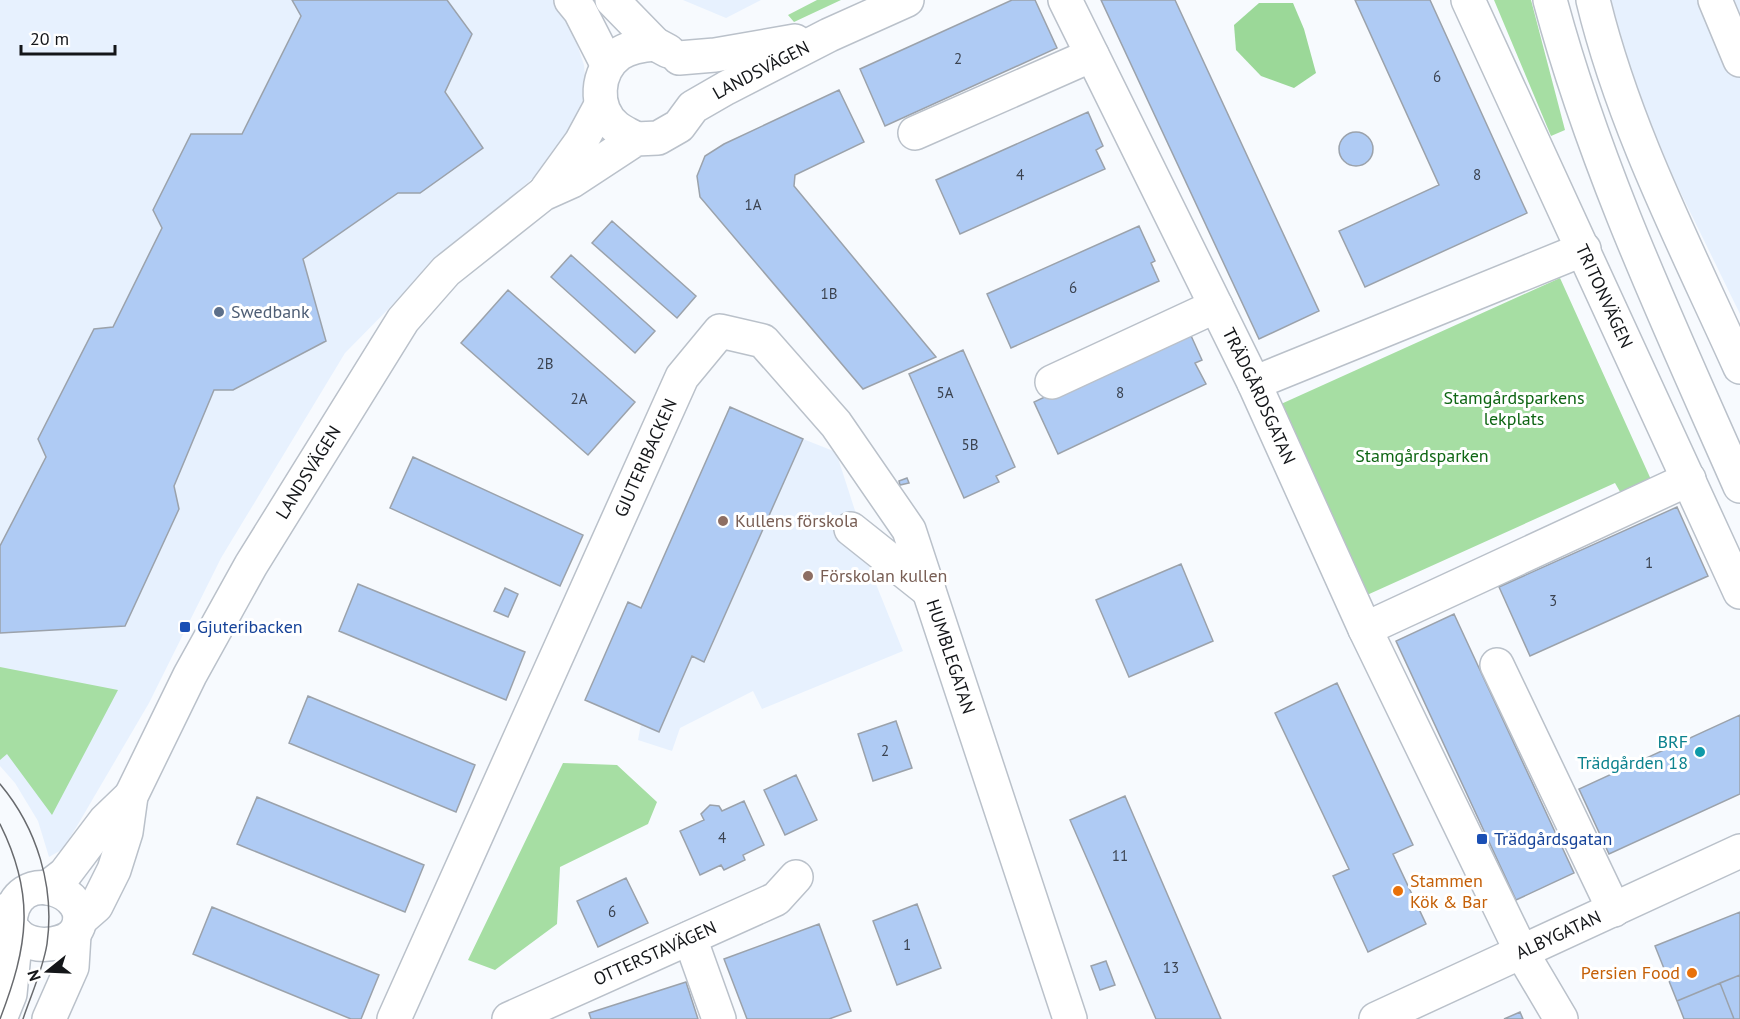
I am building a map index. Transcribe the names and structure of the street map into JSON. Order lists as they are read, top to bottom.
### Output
{
  "streets": {
    "street": [
      "LANDSVÄGEN",
      "TRITONVÄGEN",
      "TRÄDGÅRDSGATAN",
      "GJUTERIBACKEN",
      "HUMBLEGATAN",
      "ALBYGATAN",
      "OTTERSTAVÄGEN"
    ]
  },
  "crossings": [
    ["TRÄDGÅRDSGATAN", "ALBYGATAN"],
    ["GJUTERIBACKEN", "HUMBLEGATAN"]
  ],
  "parks": ["Stamgårdsparkens lekplats", "Stamgårdsparken"],
  "places": {
    "other": [
      "Swedbank",
      "Kullens förskola",
      "Förskolan kullen",
      "BRF Trädgården 18",
      "Stammen Kök & Bar",
      "Persien Food"
    ],
    "transit": ["Gjuteribacken", "Trädgårdsgatan"]
  },
  "house_numbers": [
    "2",
    "6",
    "4",
    "8",
    "1A",
    "6",
    "1B",
    "2B",
    "5A",
    "8",
    "2A",
    "5B",
    "1",
    "3",
    "2",
    "4",
    "11",
    "6",
    "1",
    "13"
  ],
  "scale_bar": "20 m",
  "north": "left"
}
